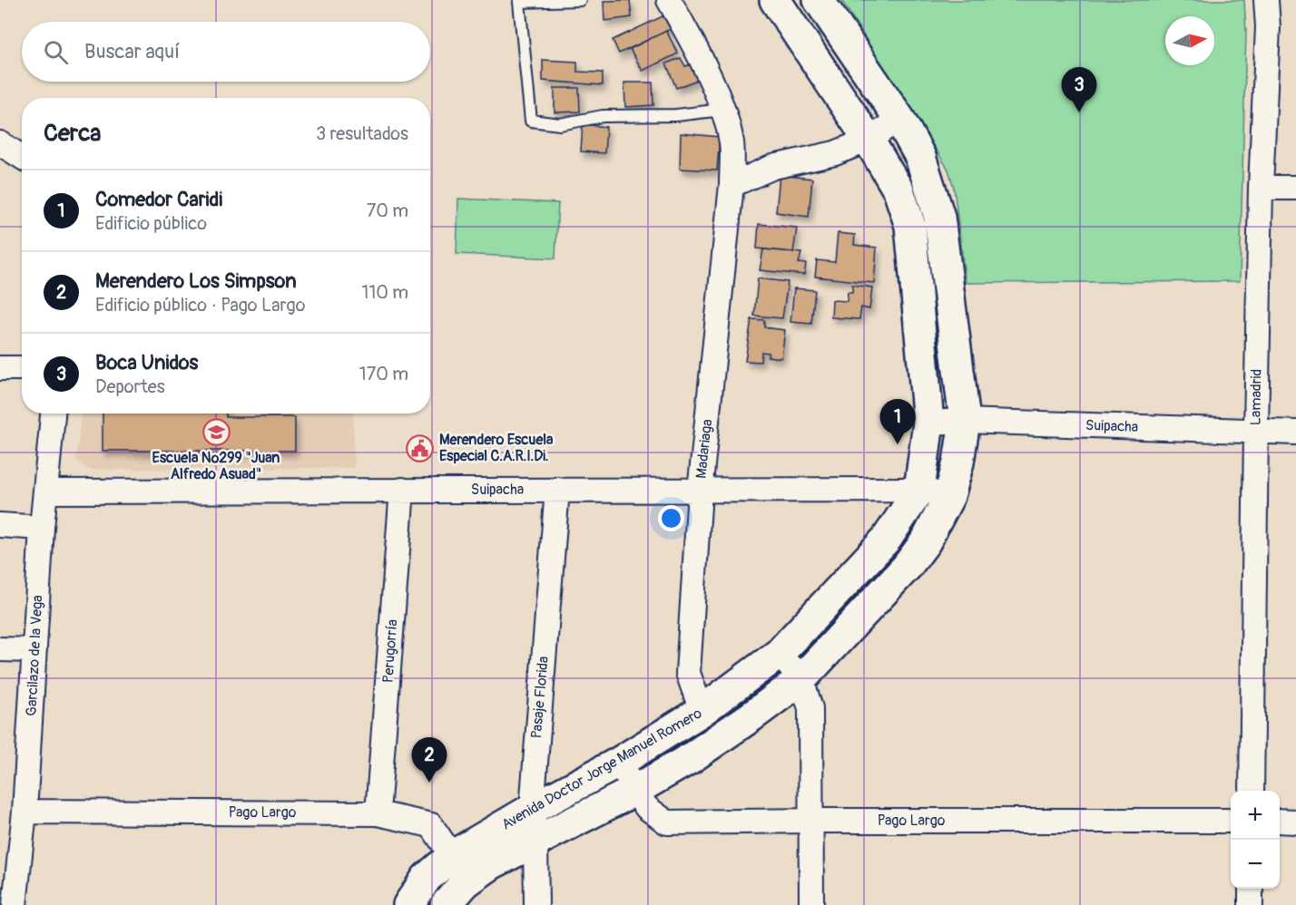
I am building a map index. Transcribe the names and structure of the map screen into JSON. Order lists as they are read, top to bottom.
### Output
{
  "streets": {
    "main road": ["Avenida Doctor Jorge Manuel Romero"],
    "street": [
      "Lamadrid",
      "Suipacha",
      "Madariaga",
      "Perugorría",
      "Garcilazo de la Vega",
      "Pasaje Florida",
      "Pago Largo"
    ]
  },
  "crossings": [
    ["Lamadrid", "Suipacha"],
    ["Suipacha", "Madariaga"],
    ["Suipacha", "Perugorría"],
    ["Suipacha", "Garcilazo de la Vega"],
    ["Suipacha", "Pasaje Florida"],
    ["Suipacha", "Avenida Doctor Jorge Manuel Romero"],
    ["Madariaga", "Avenida Doctor Jorge Manuel Romero"],
    ["Perugorría", "Pago Largo"],
    ["Garcilazo de la Vega", "Pago Largo"],
    ["Pasaje Florida", "Avenida Doctor Jorge Manuel Romero"],
    ["Avenida Doctor Jorge Manuel Romero", "Pago Largo"]
  ],
  "places": {
    "school or university": ["Escuela Nº299 \"Juan Alfredo Asuad\""],
    "public building": ["Merendero Escuela Especial C.A.R.I.Di."]
  },
  "north": "right",
  "page": {
    "search": "Buscar aquí",
    "pins": ["3", "1", "2"],
    "heading": ["Cerca", "3 resultados"],
    "list": [
      {
        "mark": "1",
        "name": "Comedor Caridi",
        "note": "Edificio público",
        "value": "70 m"
      },
      {
        "mark": "2",
        "name": "Merendero Los Simpson",
        "note": "Edificio público · Pago Largo",
        "value": "110 m"
      },
      {
        "mark": "3",
        "name": "Boca Unidos",
        "note": "Deportes",
        "value": "170 m"
      }
    ],
    "map_buttons": ["+", "−"]
  }
}
